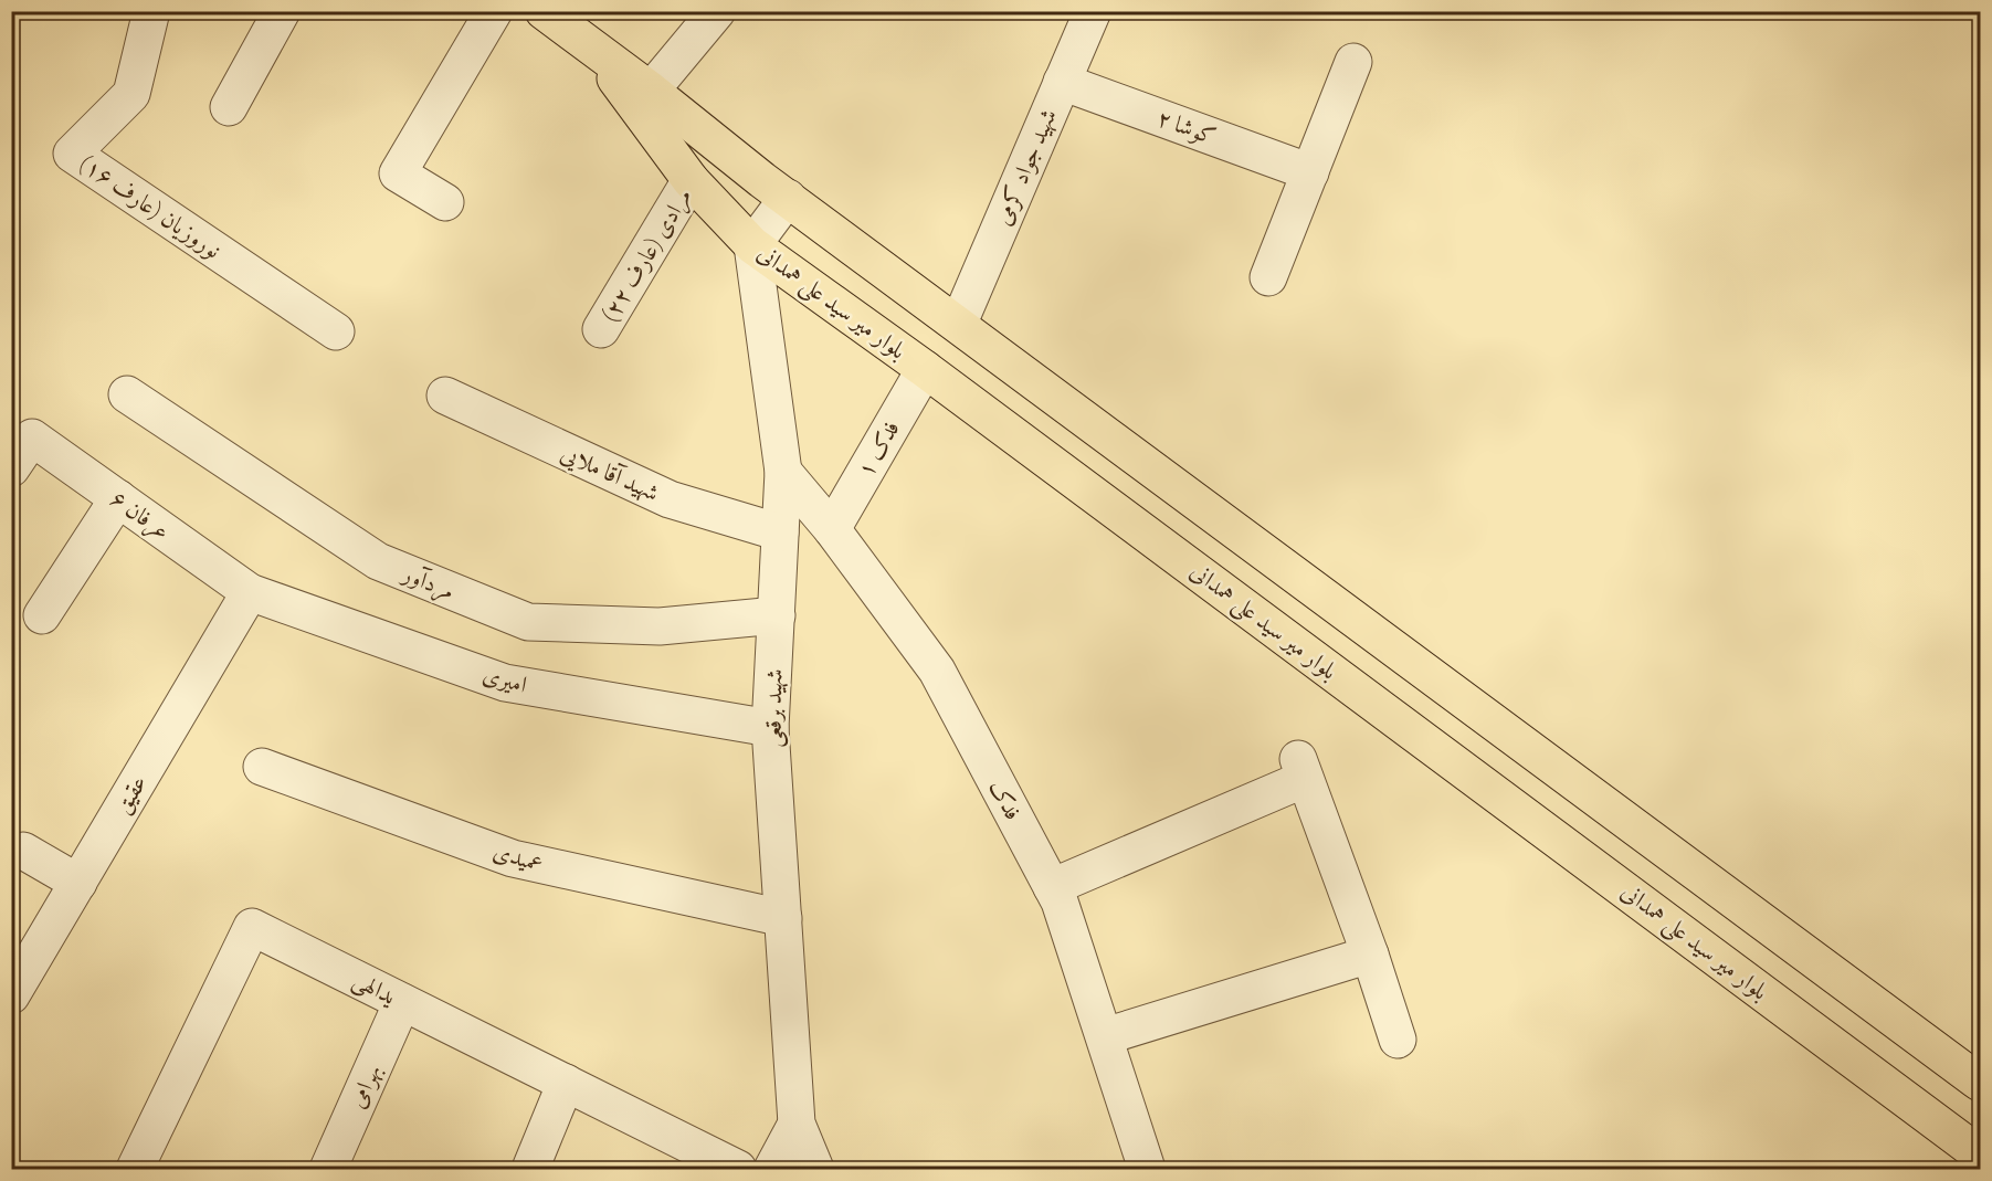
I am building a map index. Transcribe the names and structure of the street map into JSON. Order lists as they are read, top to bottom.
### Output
{
  "streets": {
    "main road": ["بلوار میر سید علی همدانی"],
    "street": [
      "کوشا ۲",
      "شهید جواد کرمی",
      "نوروزیان (عارف ۱۶)",
      "مرادی (عارف ۲۲)",
      "فدک ۱",
      "شهید آقا ملایی",
      "عرفان ۶",
      "مردآور",
      "امیری",
      "شهید برقعی",
      "عقیق",
      "فدک",
      "عمیدی",
      "یدالهی",
      "بهرامی"
    ]
  },
  "crossings": [
    ["کوشا ۲", "شهید جواد کرمی"],
    ["شهید جواد کرمی", "بلوار میر سید علی همدانی"],
    ["مرادی (عارف ۲۲)", "بلوار میر سید علی همدانی"],
    ["بلوار میر سید علی همدانی", "فدک ۱"],
    ["بلوار میر سید علی همدانی", "شهید برقعی"],
    ["فدک ۱", "فدک"],
    ["شهید آقا ملایی", "شهید برقعی"],
    ["عرفان ۶", "امیری"],
    ["عرفان ۶", "عقیق"],
    ["مردآور", "شهید برقعی"],
    ["امیری", "شهید برقعی"],
    ["امیری", "عقیق"],
    ["شهید برقعی", "فدک"],
    ["شهید برقعی", "عمیدی"],
    ["یدالهی", "بهرامی"]
  ]
}
